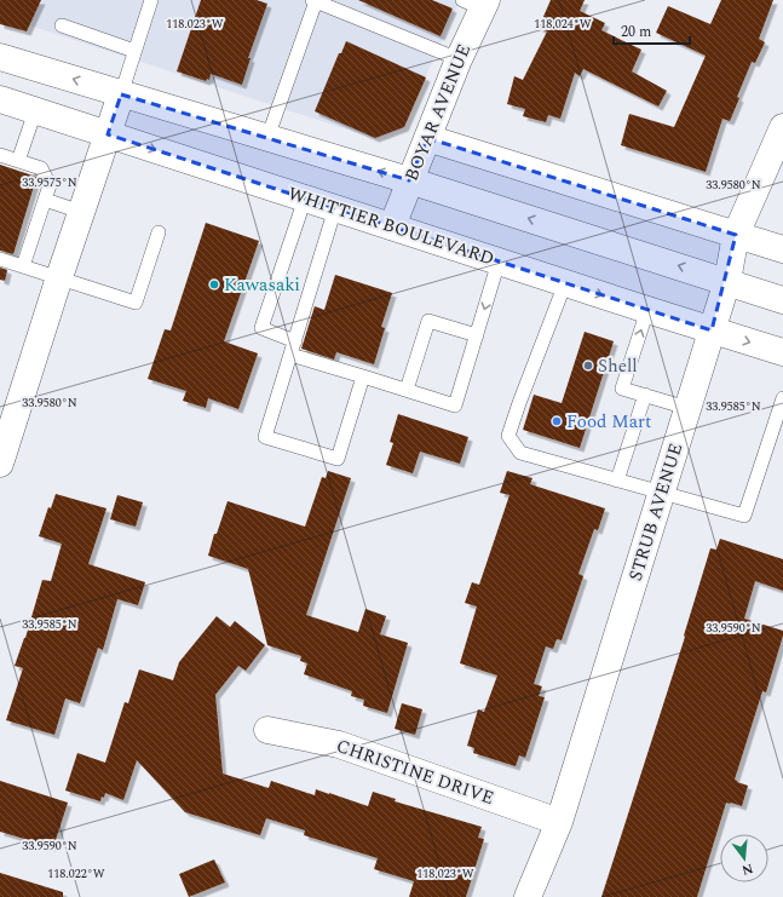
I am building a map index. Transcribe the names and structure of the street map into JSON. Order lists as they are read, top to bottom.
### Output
{
  "streets": {
    "street": [
      "BOYAR AVENUE",
      "WHITTIER BOULEVARD",
      "STRUB AVENUE",
      "CHRISTINE DRIVE"
    ]
  },
  "crossings": [
    ["BOYAR AVENUE", "WHITTIER BOULEVARD"],
    ["WHITTIER BOULEVARD", "STRUB AVENUE"],
    ["STRUB AVENUE", "CHRISTINE DRIVE"]
  ],
  "places": ["Kawasaki", "Shell", "Food Mart"],
  "scale_bar": "20 m",
  "north": "bottom",
  "coordinates": [
    "118.023°W",
    "118.024°W",
    "33.9575°N",
    "33.9580°N",
    "33.9585°N",
    "33.9590°N",
    "118.022°W"
  ]
}
